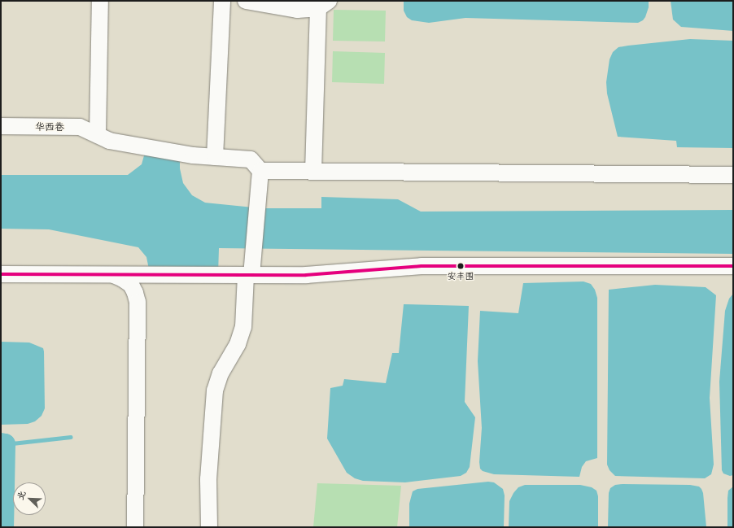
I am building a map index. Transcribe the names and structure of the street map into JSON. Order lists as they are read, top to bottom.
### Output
{
  "streets": {
    "street": ["华西巷"]
  },
  "places": ["安丰围"],
  "north": "top left"
}
